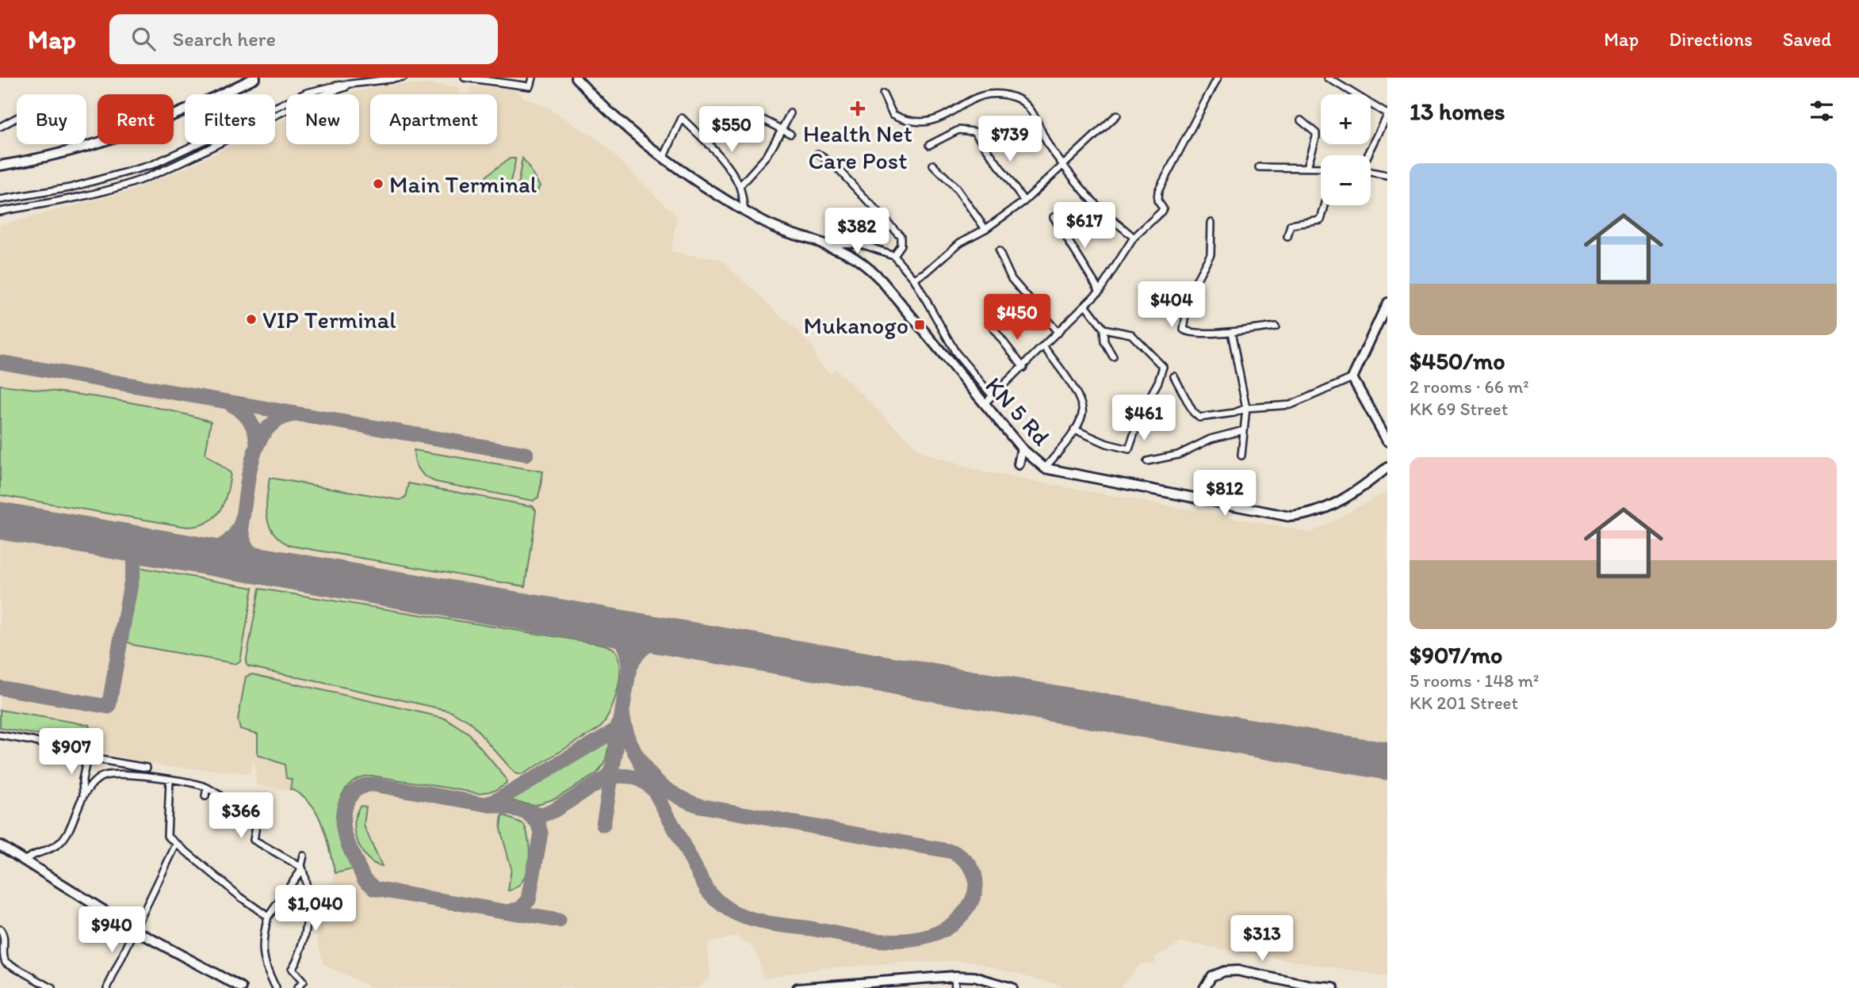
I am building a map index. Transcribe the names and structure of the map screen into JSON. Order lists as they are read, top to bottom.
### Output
{
  "streets": {
    "main road": ["KN 5 Rd"]
  },
  "places": {
    "health": ["Health Net Care Post"],
    "other": ["Main Terminal", "VIP Terminal"],
    "transit": ["Mukanogo"]
  },
  "page": {
    "header": "Map",
    "search": "Search here",
    "nav": ["Map", "Directions", "Saved"],
    "heading": "13 homes",
    "map_buttons": ["+", "−"],
    "chip": [
      "Buy",
      "Rent",
      "Filters",
      "New",
      "Apartment"
    ],
    "price": [
      "$550",
      "$739",
      "$617",
      "$382",
      "$404",
      "$450",
      "$461",
      "$812",
      "$907",
      "$366",
      "$1,040",
      "$940",
      "$313"
    ],
    "list": [
      {
        "name": "$450/mo",
        "note": "2 rooms · 66 m² · KK 69 Street"
      },
      {
        "name": "$907/mo",
        "note": "5 rooms · 148 m² · KK 201 Street"
      }
    ]
  }
}
